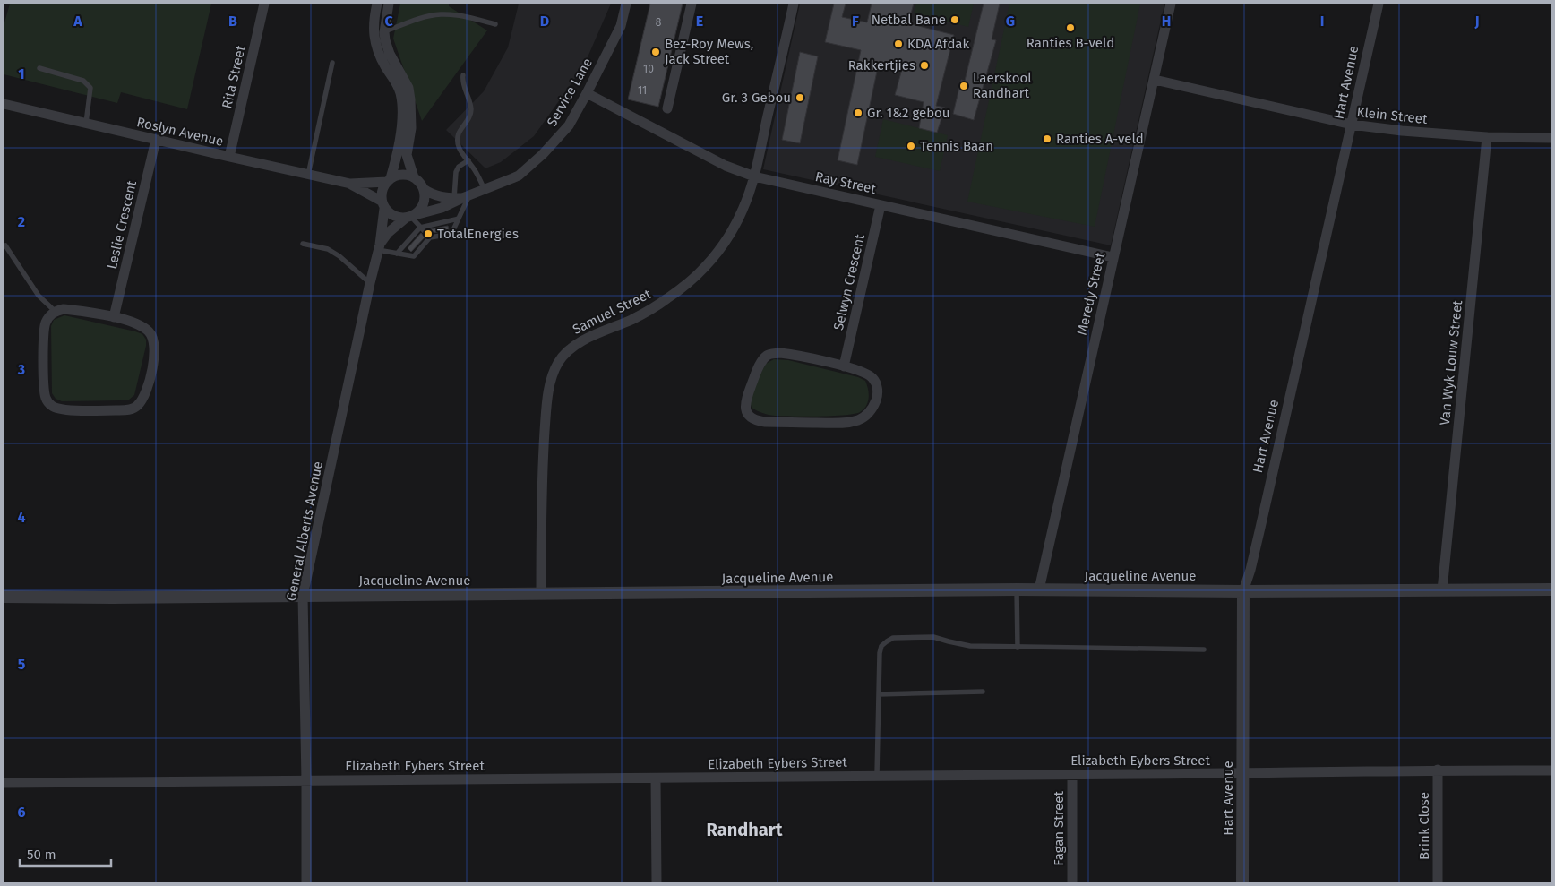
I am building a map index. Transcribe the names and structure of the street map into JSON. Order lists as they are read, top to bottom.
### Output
{
  "streets": {
    "street": [
      "Rita Street",
      "Hart Avenue",
      "Service Lane",
      "Klein Street",
      "Roslyn Avenue",
      "Ray Street",
      "Leslie Crescent",
      "Selwyn Crescent",
      "Meredy Street",
      "Samuel Street",
      "Van Wyk Louw Street",
      "General Alberts Avenue",
      "Jacqueline Avenue",
      "Elizabeth Eybers Street",
      "Brink Close",
      "Fagan Street"
    ]
  },
  "crossings": [
    ["Rita Street", "Roslyn Avenue"],
    ["Hart Avenue", "Klein Street"],
    ["Hart Avenue", "Jacqueline Avenue"],
    ["Hart Avenue", "Elizabeth Eybers Street"],
    ["Service Lane", "Ray Street"],
    ["Service Lane", "General Alberts Avenue"],
    ["Klein Street", "Meredy Street"],
    ["Klein Street", "Van Wyk Louw Street"],
    ["Roslyn Avenue", "Leslie Crescent"],
    ["Ray Street", "Selwyn Crescent"],
    ["Ray Street", "Meredy Street"],
    ["Ray Street", "Samuel Street"],
    ["Meredy Street", "Jacqueline Avenue"],
    ["Samuel Street", "Jacqueline Avenue"],
    ["Van Wyk Louw Street", "Jacqueline Avenue"],
    ["General Alberts Avenue", "Jacqueline Avenue"],
    ["General Alberts Avenue", "Elizabeth Eybers Street"],
    ["Elizabeth Eybers Street", "Brink Close"],
    ["Elizabeth Eybers Street", "Fagan Street"]
  ],
  "districts": ["Randhart"],
  "places": [
    "Netbal Bane",
    "Ranties B-veld",
    "KDA Afdak",
    "Bez-Roy Mews, Jack Street",
    "Rakkertjies",
    "Laerskool Randhart",
    "Gr. 3 Gebou",
    "Gr. 1&2 gebou",
    "Ranties A-veld",
    "Tennis Baan",
    "TotalEnergies"
  ],
  "house_numbers": ["8", "10", "11"],
  "scale_bar": "50 m",
  "grid": {
    "columns": [
      "A",
      "B",
      "C",
      "D",
      "E",
      "F",
      "G",
      "H",
      "I",
      "J"
    ],
    "rows": [
      "1",
      "2",
      "3",
      "4",
      "5",
      "6"
    ]
  }
}
